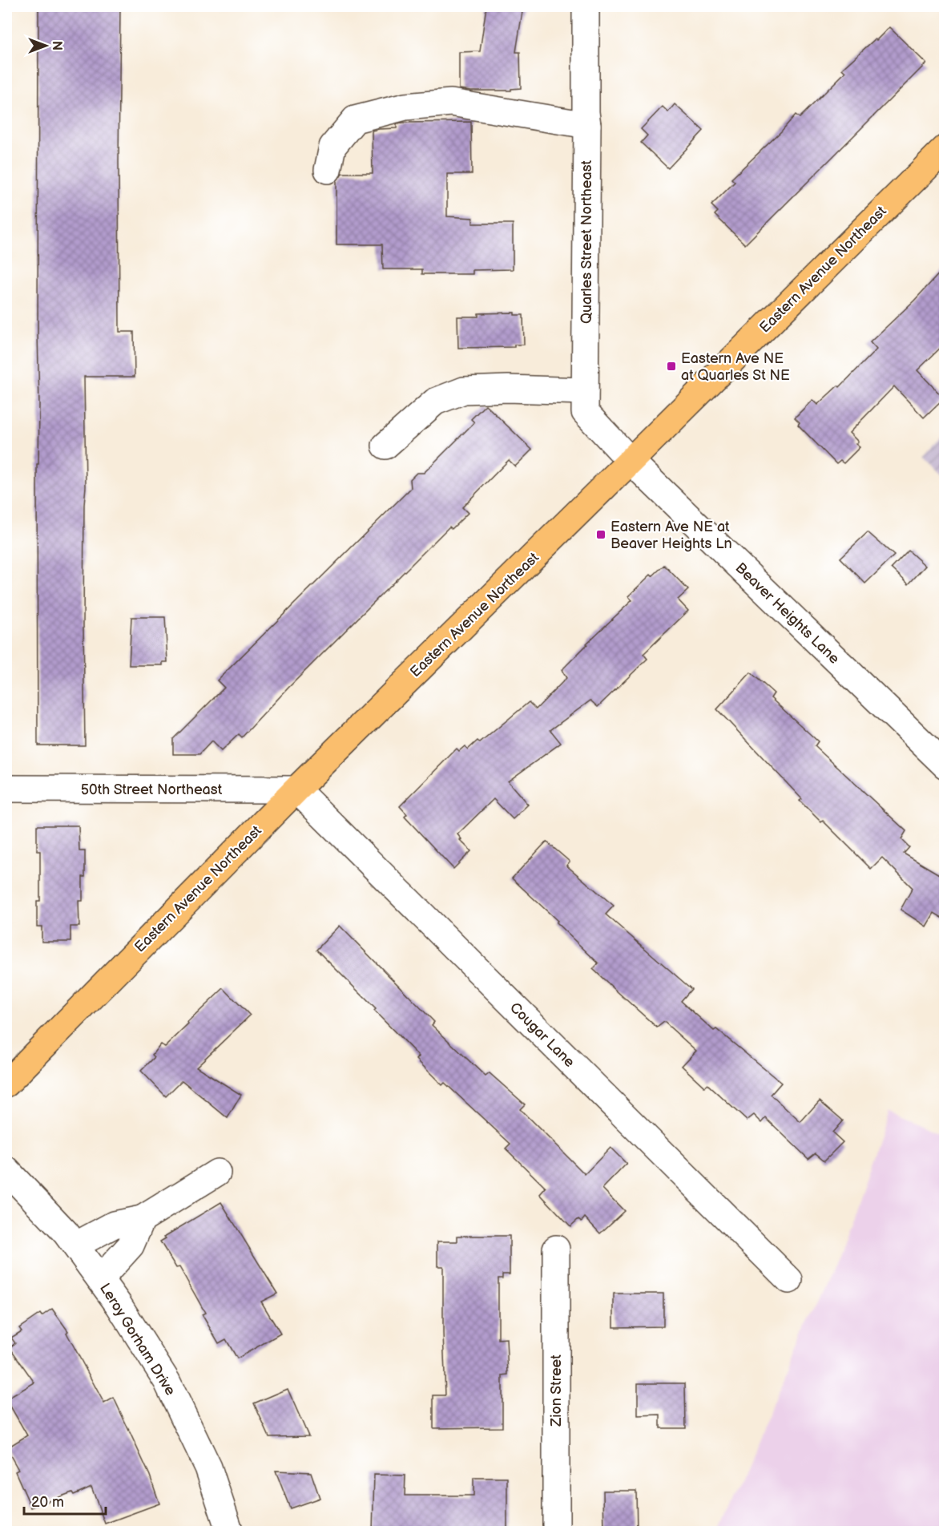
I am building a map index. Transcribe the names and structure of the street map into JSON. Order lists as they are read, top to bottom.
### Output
{
  "streets": {
    "main road": ["Eastern Avenue Northeast"],
    "street": [
      "Quarles Street Northeast",
      "Beaver Heights Lane",
      "50th Street Northeast",
      "Cougar Lane",
      "Leroy Gorham Drive",
      "Zion Street"
    ]
  },
  "crossings": [
    ["Quarles Street Northeast", "Eastern Avenue Northeast"],
    ["Quarles Street Northeast", "Beaver Heights Lane"],
    ["Eastern Avenue Northeast", "Beaver Heights Lane"],
    ["Eastern Avenue Northeast", "50th Street Northeast"],
    ["Eastern Avenue Northeast", "Cougar Lane"],
    ["50th Street Northeast", "Cougar Lane"]
  ],
  "places": {
    "transit": ["Eastern Ave NE at Quarles St NE", "Eastern Ave NE at Beaver Heights Ln"]
  },
  "scale_bar": "20 m",
  "north": "right"
}
